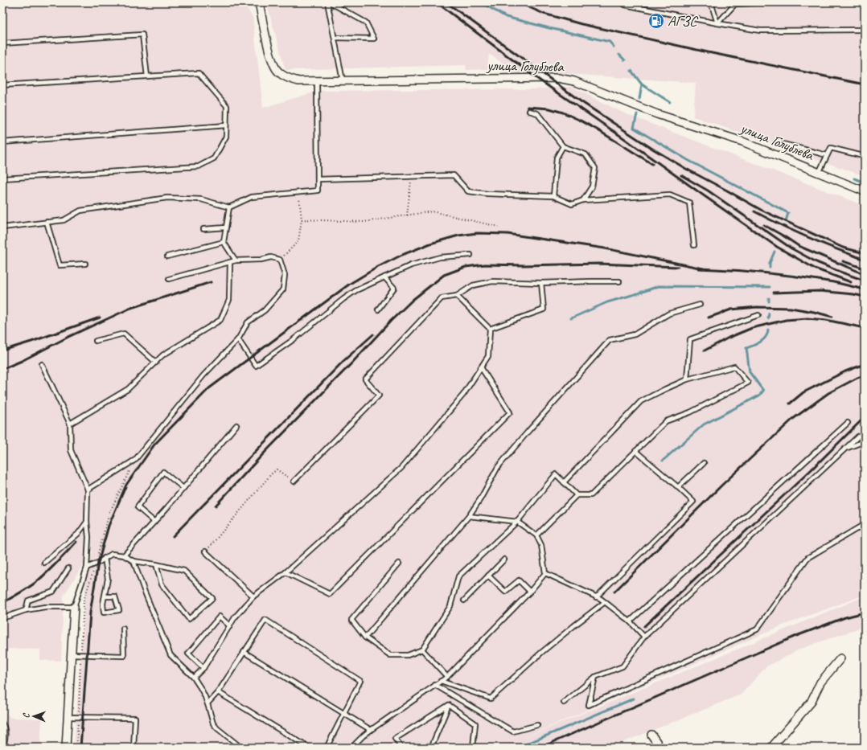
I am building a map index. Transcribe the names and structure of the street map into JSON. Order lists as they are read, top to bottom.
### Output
{
  "streets": {
    "street": ["улица Голублева"]
  },
  "places": {
    "fuel station": ["АГЗС"]
  },
  "north": "left"
}
